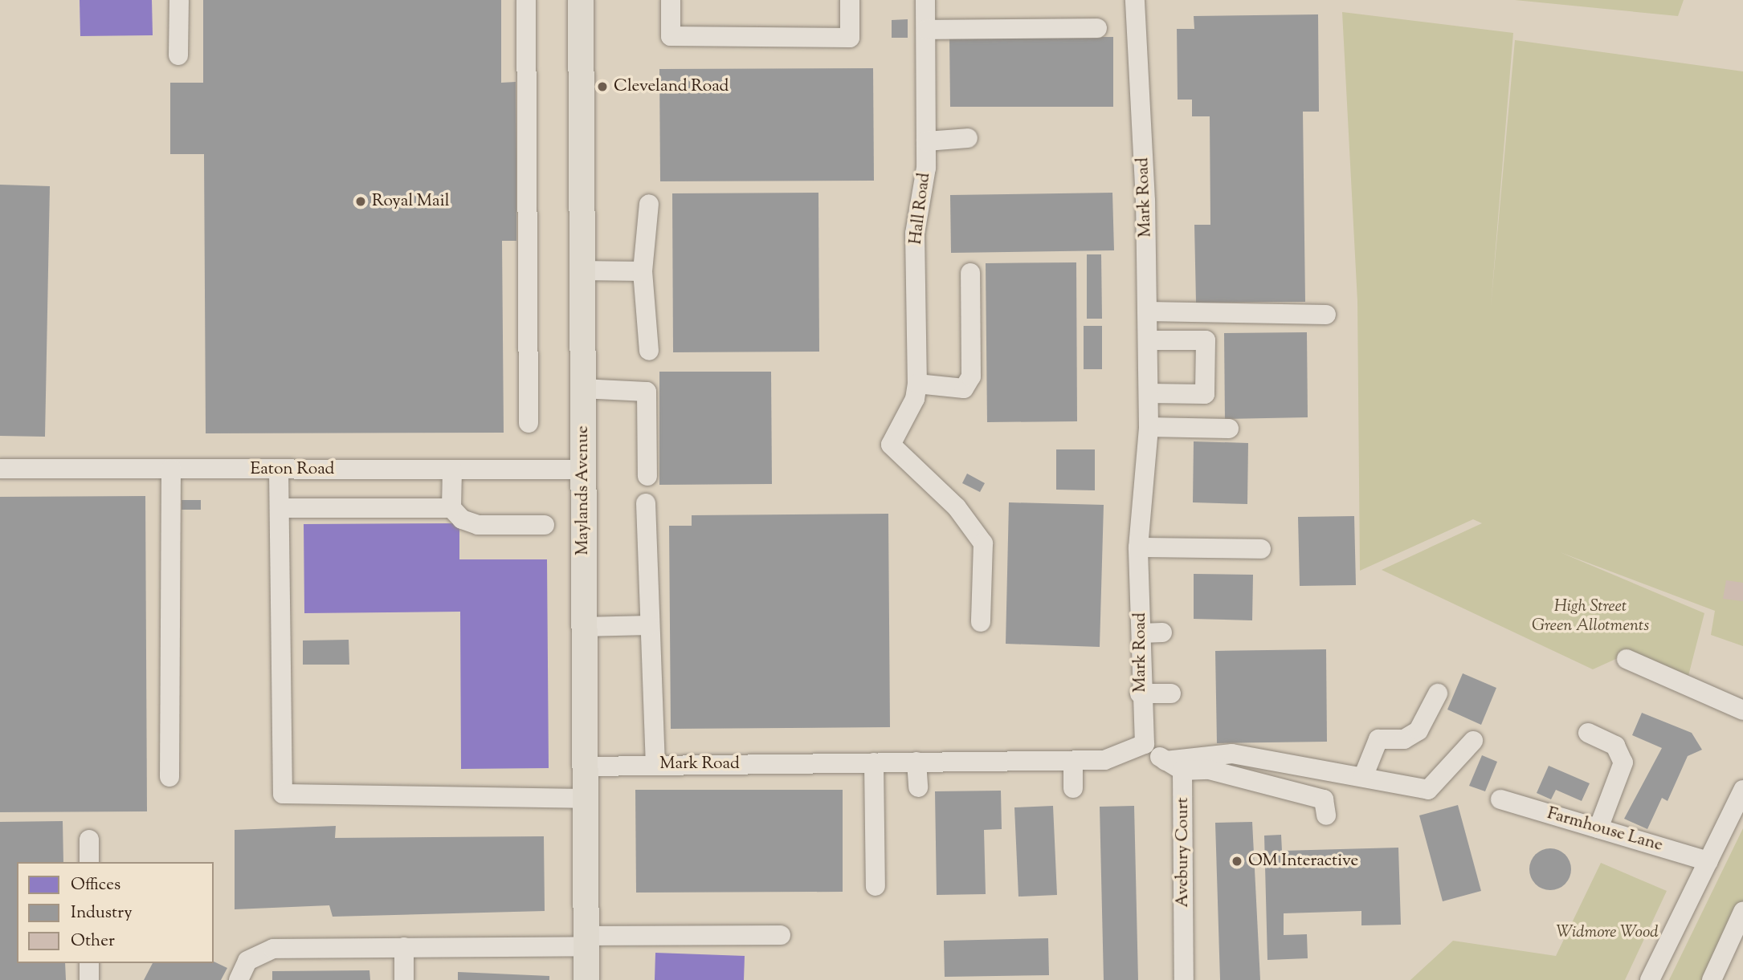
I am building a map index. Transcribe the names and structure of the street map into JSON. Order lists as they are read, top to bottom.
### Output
{
  "streets": {
    "main road": ["Maylands Avenue"],
    "street": [
      "Mark Road",
      "Hall Road",
      "Eaton Road",
      "Farmhouse Lane",
      "Avebury Court"
    ]
  },
  "crossings": [
    ["Mark Road", "Maylands Avenue"],
    ["Eaton Road", "Maylands Avenue"]
  ],
  "parks": ["High Street Green Allotments", "Widmore Wood"],
  "places": ["Cleveland Road", "Royal Mail", "OM Interactive"],
  "legend": ["Offices", "Industry", "Other"]
}
